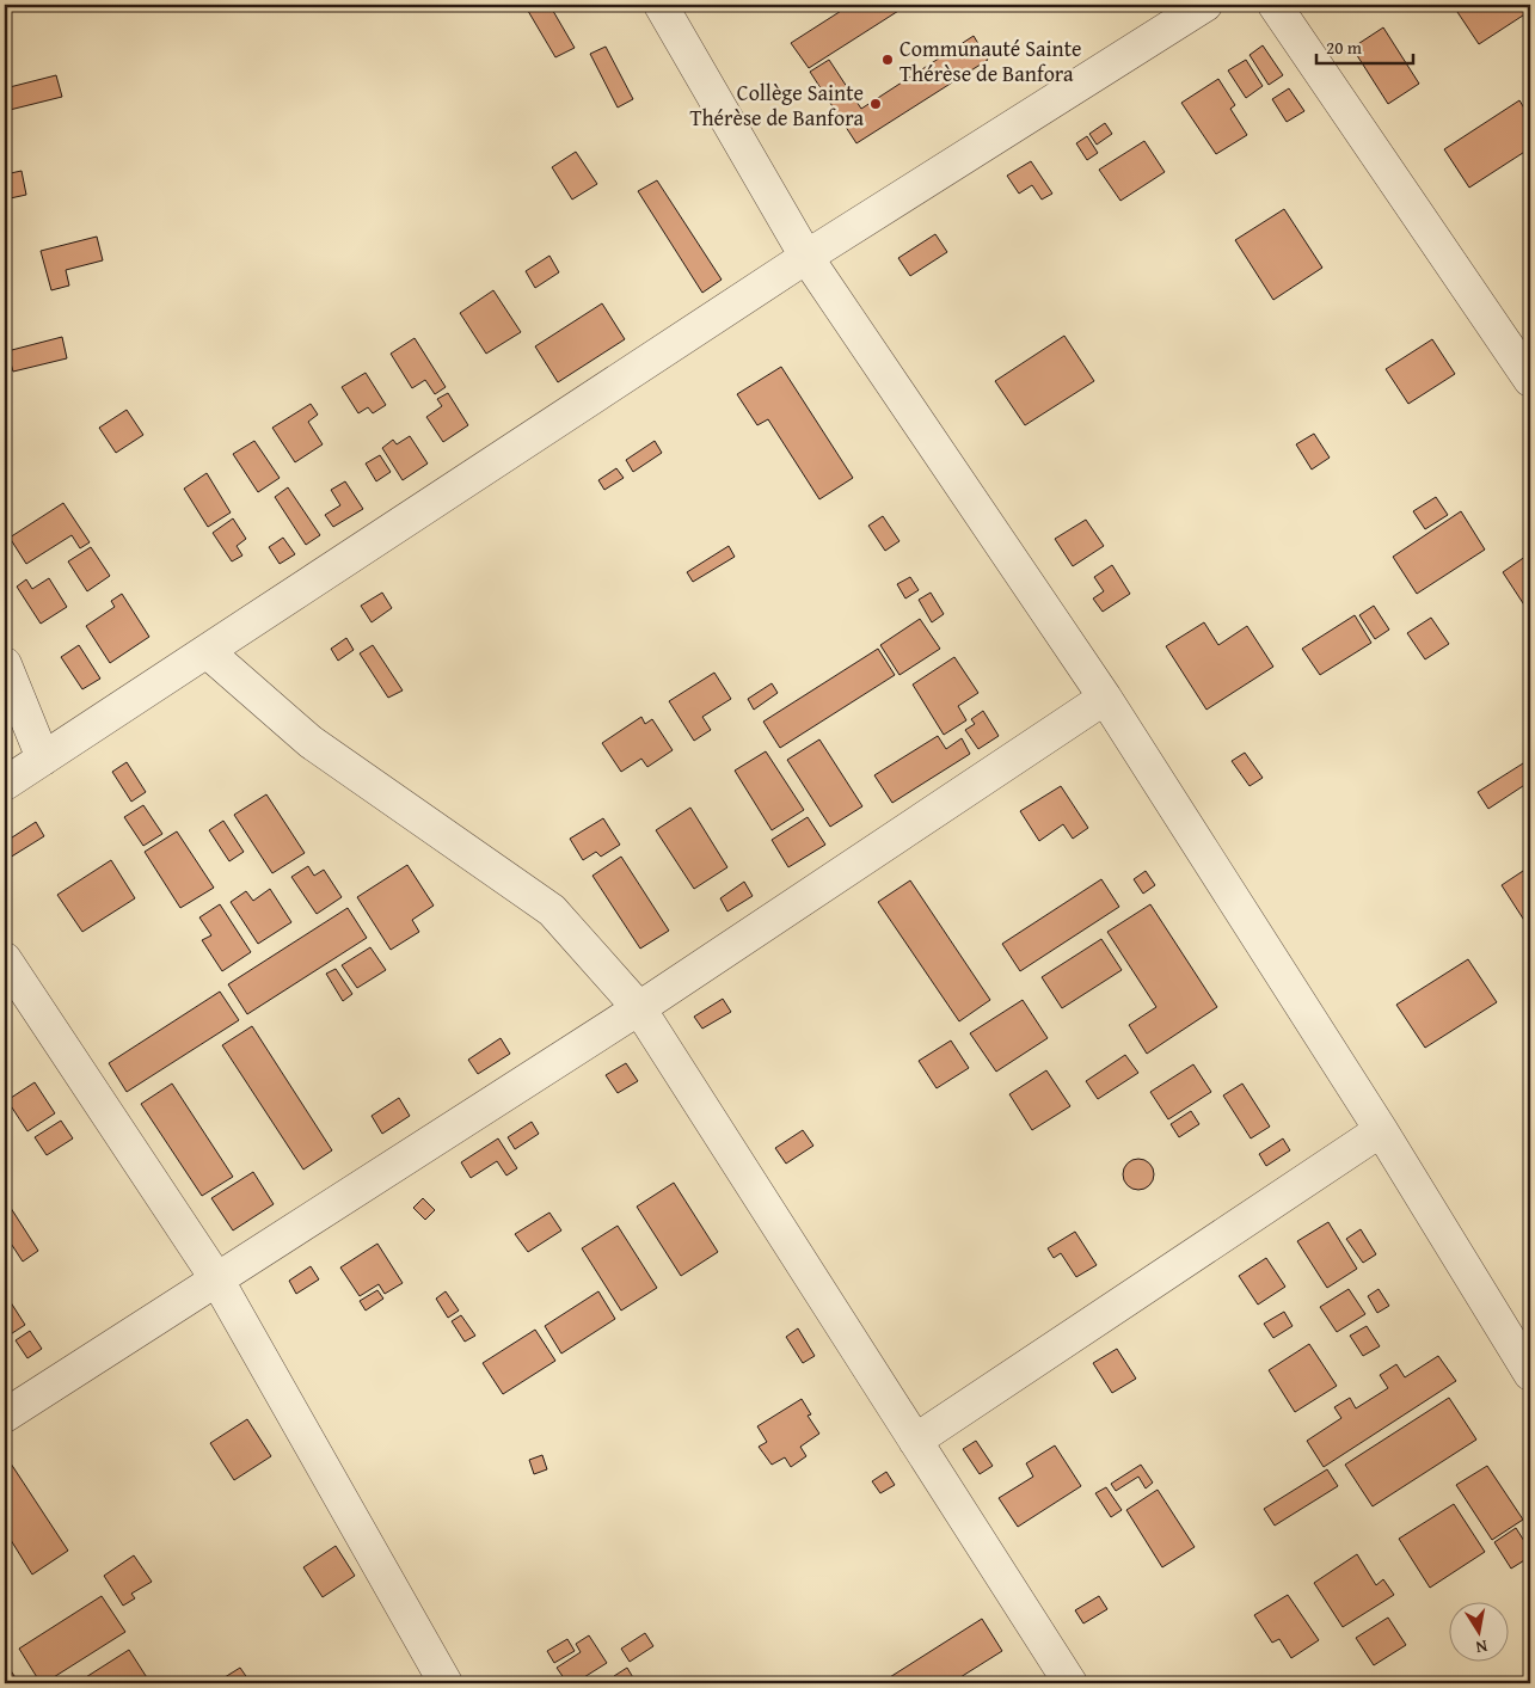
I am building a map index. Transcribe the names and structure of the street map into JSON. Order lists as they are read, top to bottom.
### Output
{
  "places": ["Communauté Sainte Thérèse de Banfora", "Collège Sainte Thérèse de Banfora"],
  "scale_bar": "20 m",
  "north": "bottom"
}
